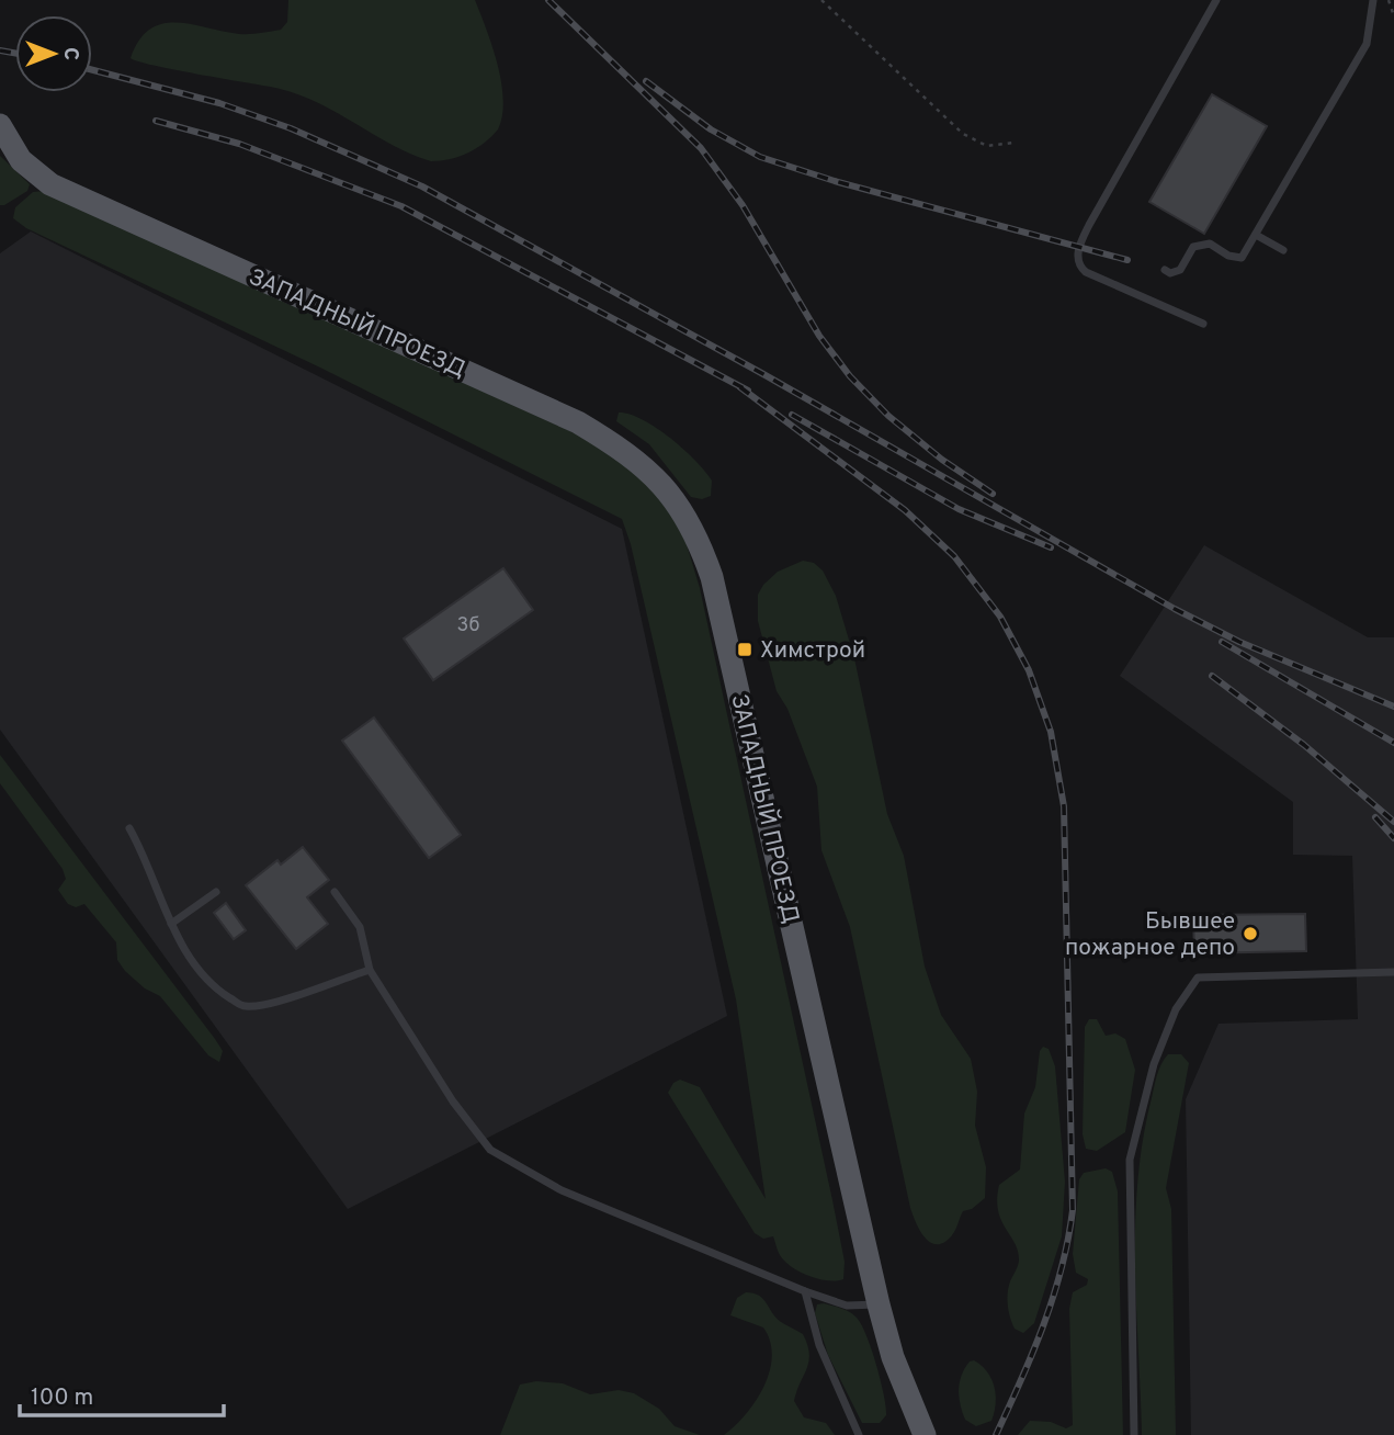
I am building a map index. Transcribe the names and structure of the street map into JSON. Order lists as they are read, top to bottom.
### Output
{
  "streets": {
    "main road": ["ЗАПАДНЫЙ ПРОЕЗД"]
  },
  "places": {
    "transit": ["Химстрой"],
    "other": ["Бывшее пожарное депо"]
  },
  "house_numbers": ["3б"],
  "scale_bar": "100 m",
  "north": "right"
}
